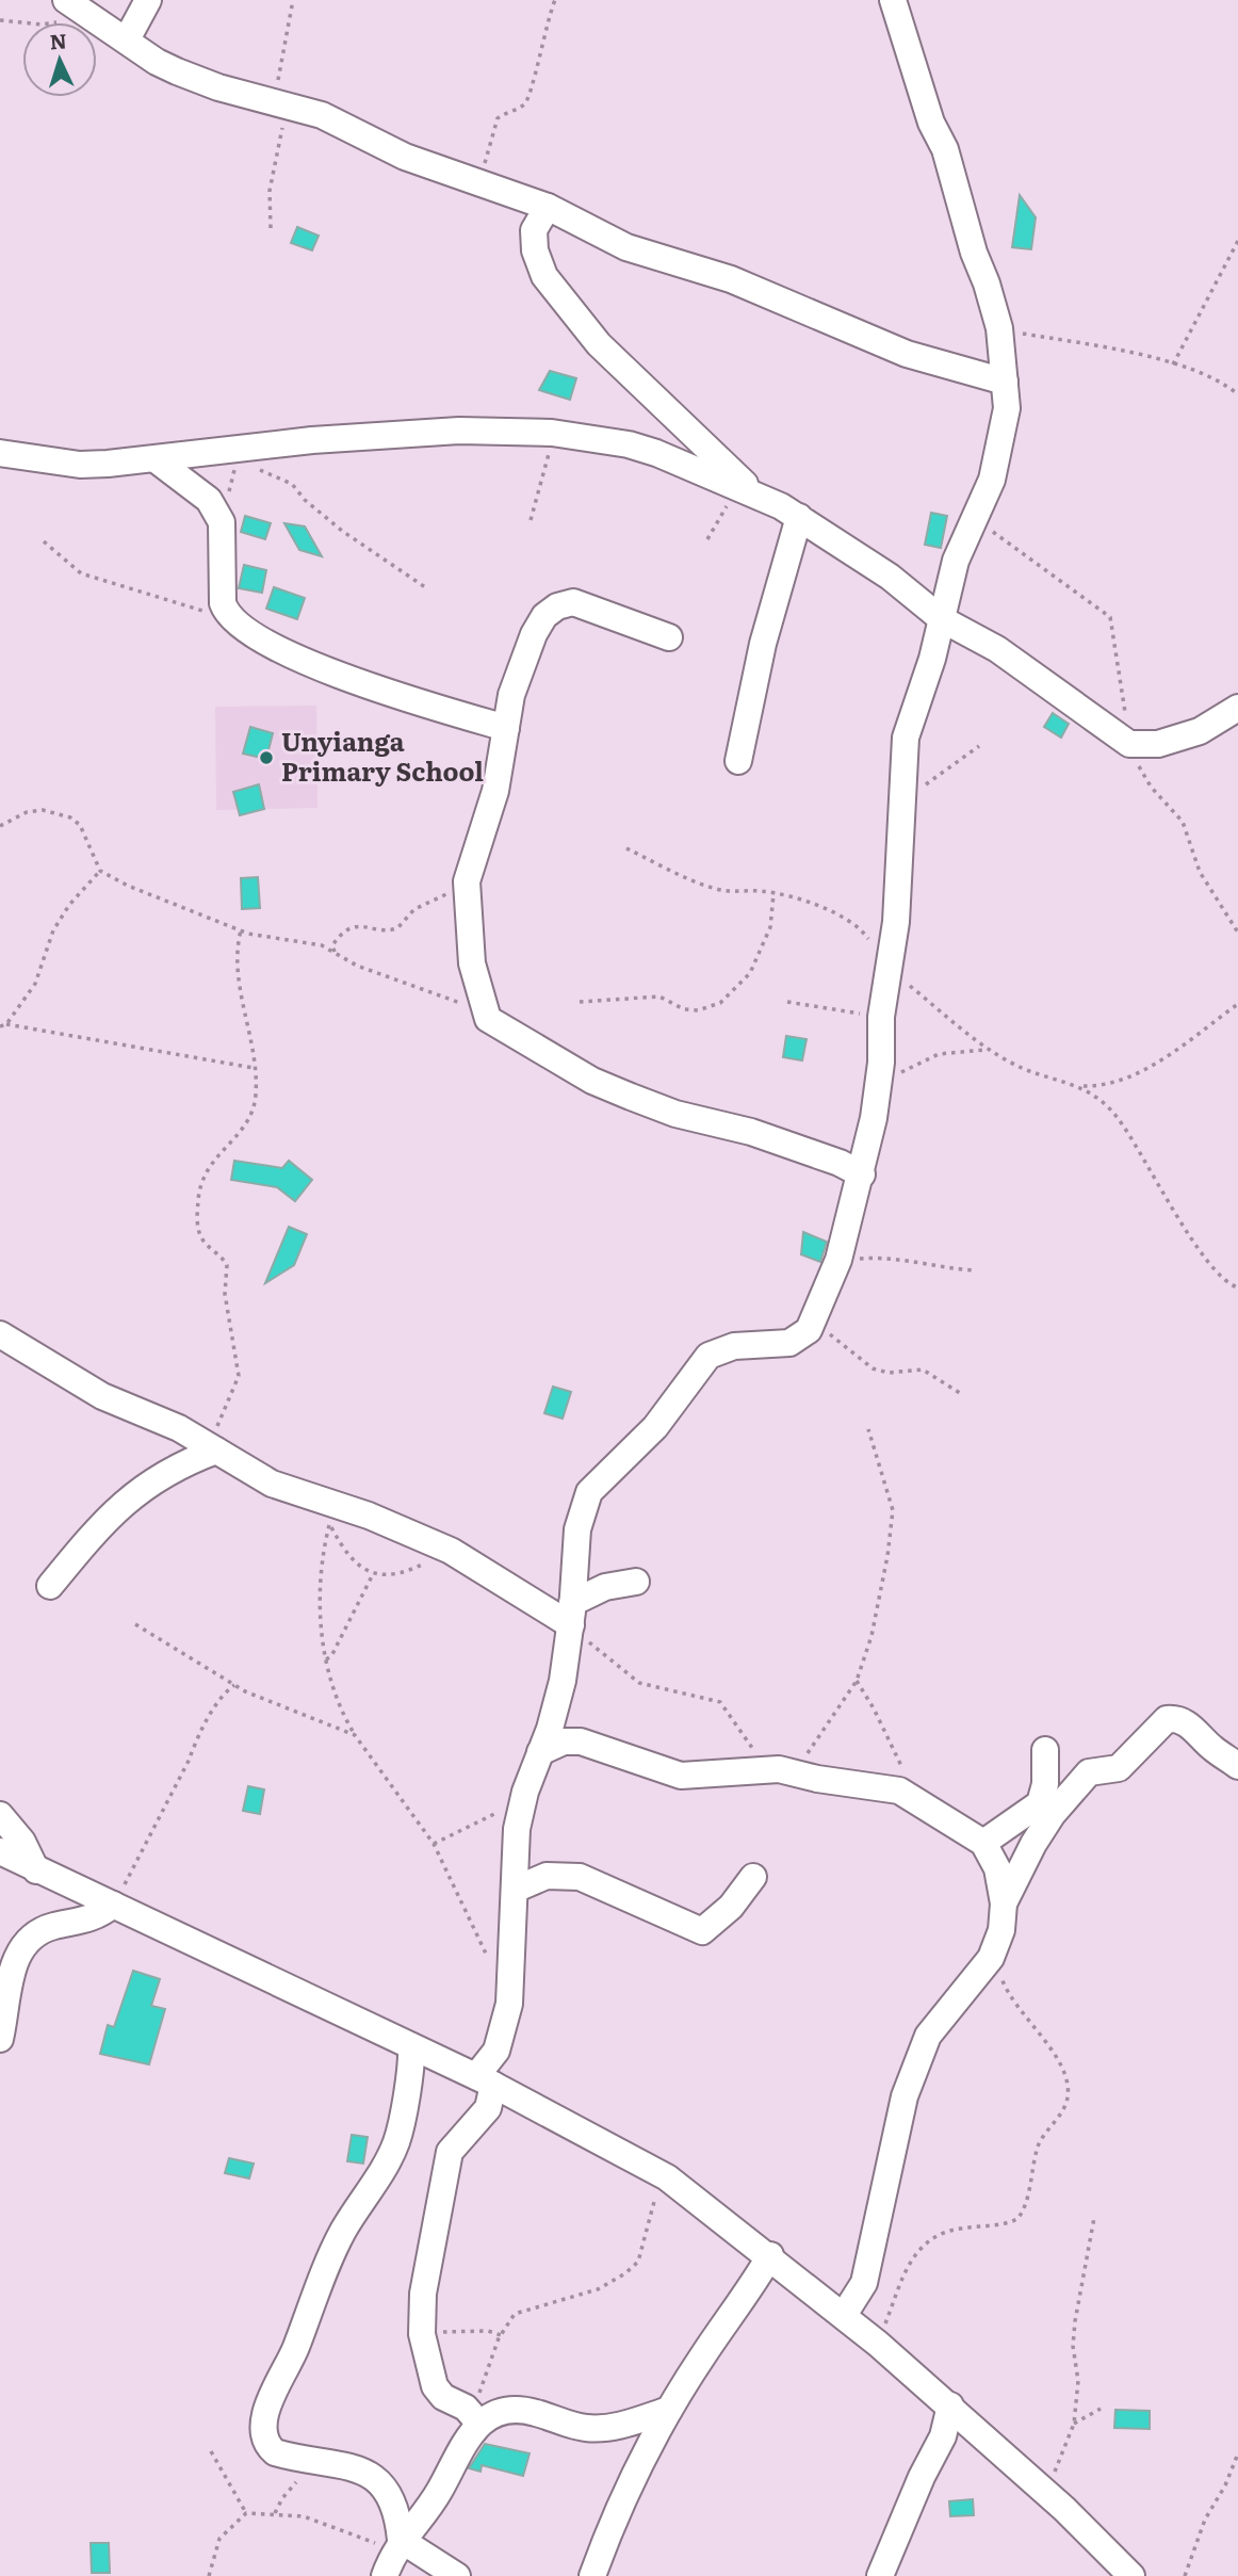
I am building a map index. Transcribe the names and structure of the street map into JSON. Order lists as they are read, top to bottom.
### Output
{
  "places": ["Unyianga Primary School"],
  "north": "top"
}
